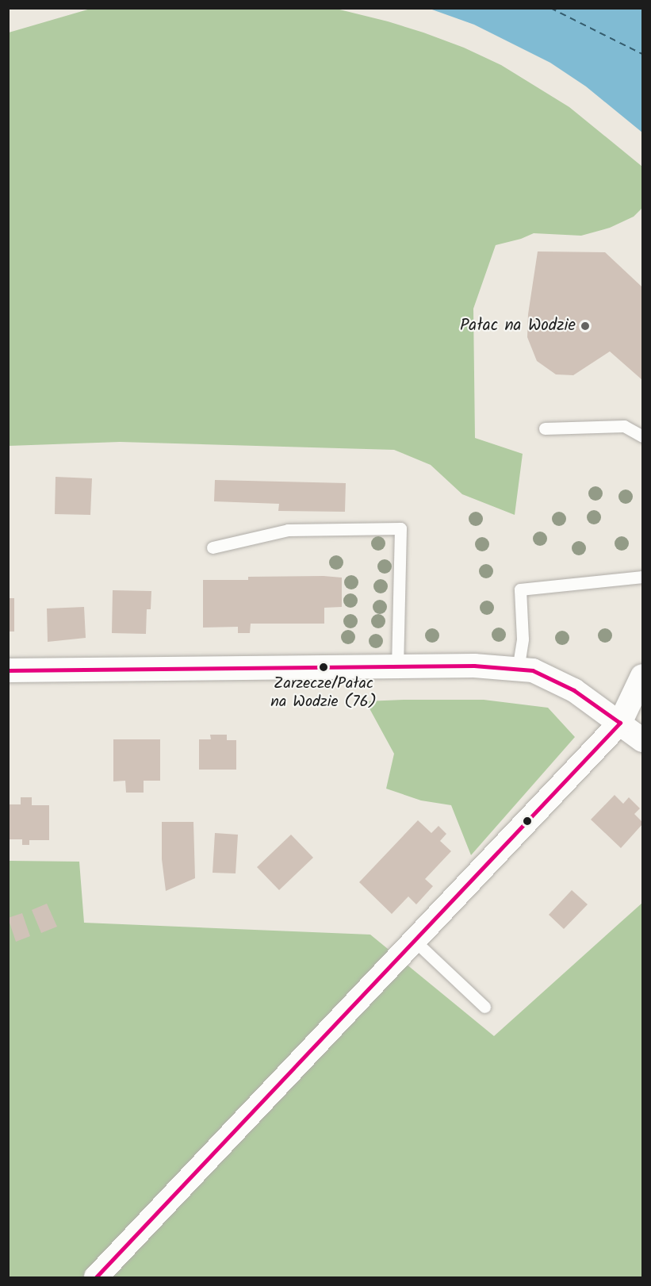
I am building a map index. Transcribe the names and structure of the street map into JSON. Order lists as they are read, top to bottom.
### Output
{
  "places": ["Pałac na Wodzie", "Zarzecze/Pałac na Wodzie (76)"]
}
